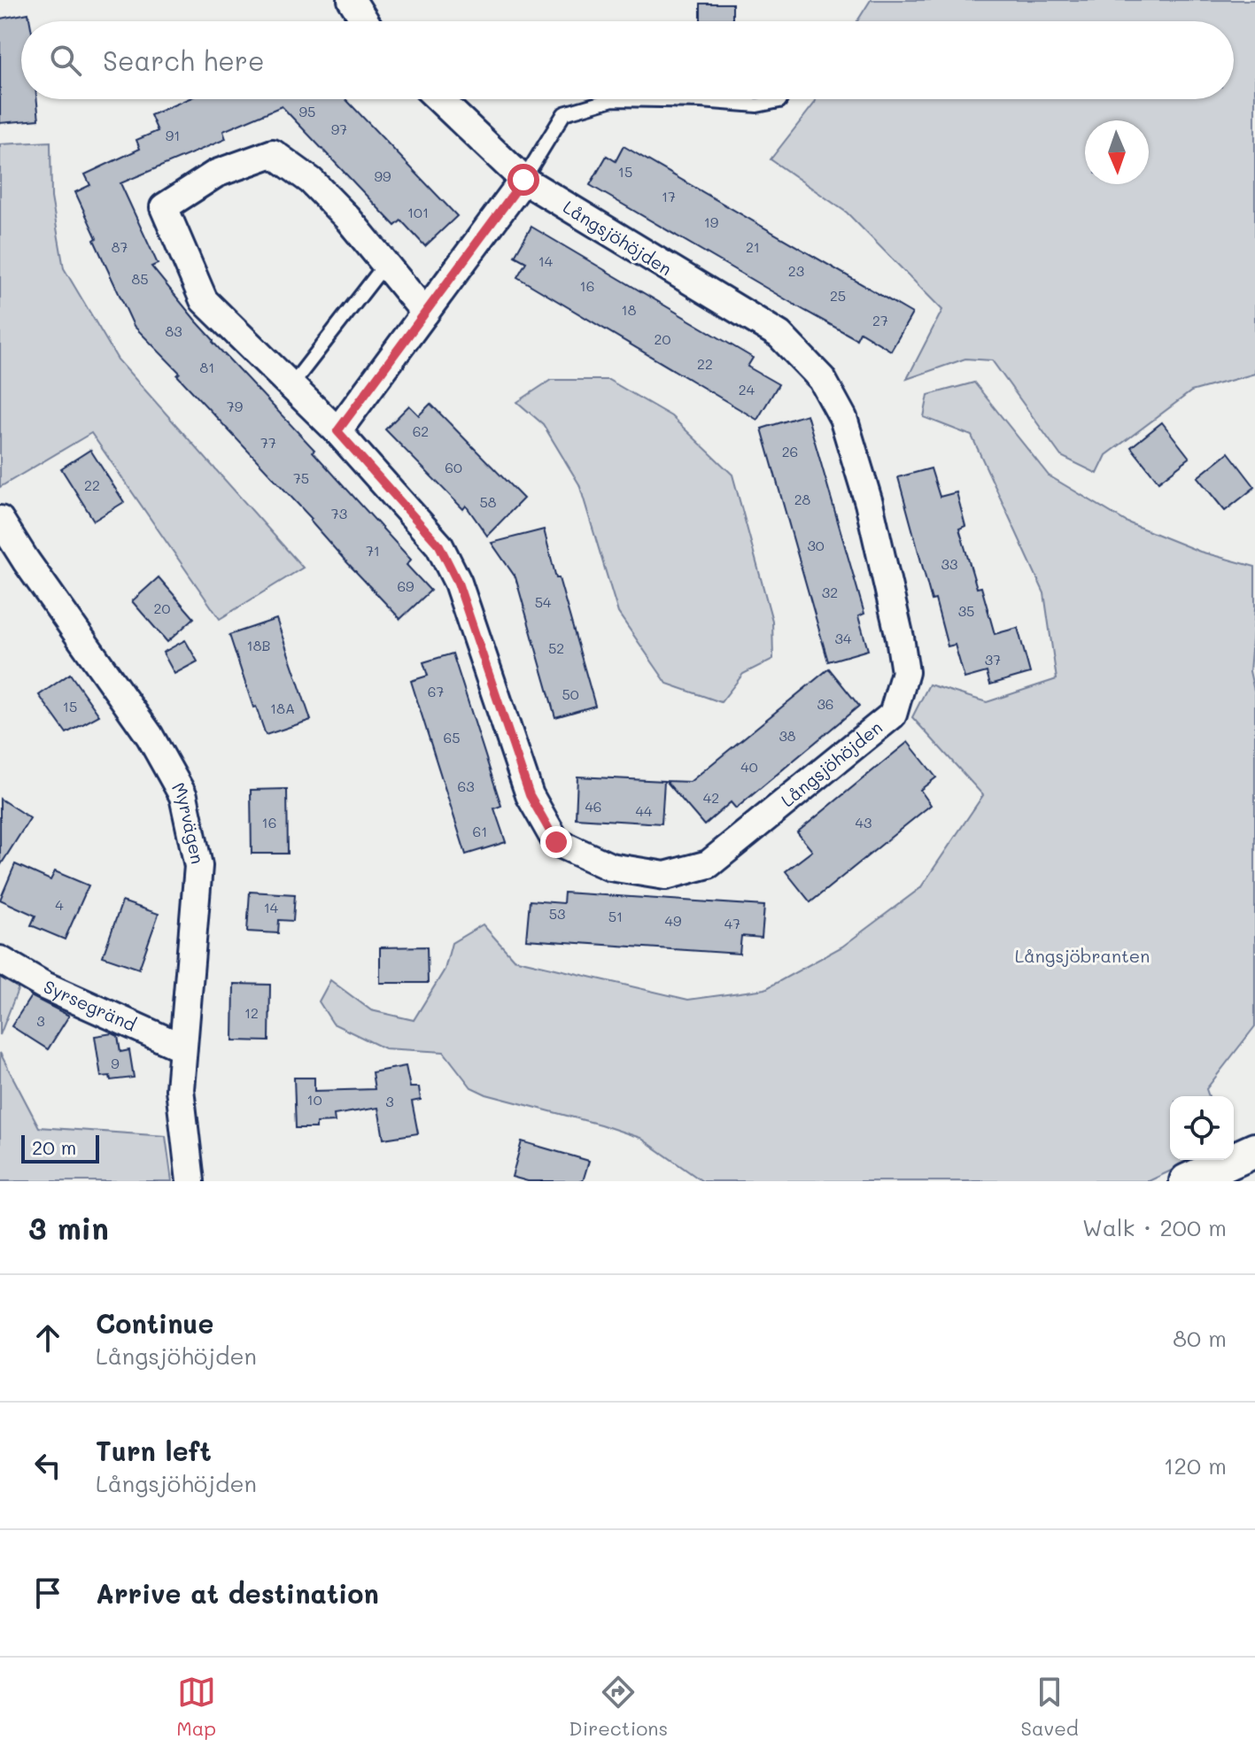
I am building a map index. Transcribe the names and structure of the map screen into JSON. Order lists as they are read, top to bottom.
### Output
{
  "streets": {
    "street": ["Långsjöhöjden", "Myrvägen", "Syrsegränd"]
  },
  "crossings": [
    ["Myrvägen", "Syrsegränd"]
  ],
  "parks": ["Långsjöbranten"],
  "house_numbers": [
    "95",
    "97",
    "91",
    "15",
    "99",
    "17",
    "101",
    "19",
    "87",
    "21",
    "14",
    "23",
    "85",
    "16",
    "25",
    "18",
    "27",
    "83",
    "20",
    "22",
    "81",
    "24",
    "79",
    "62",
    "77",
    "26",
    "60",
    "75",
    "22",
    "28",
    "58",
    "73",
    "30",
    "71",
    "33",
    "69",
    "32",
    "54",
    "20",
    "35",
    "34",
    "18B",
    "52",
    "37",
    "67",
    "50",
    "36",
    "15",
    "18A",
    "38",
    "65",
    "40",
    "63",
    "42",
    "46",
    "44",
    "16",
    "43",
    "61",
    "4",
    "14",
    "53",
    "51",
    "49",
    "47",
    "12",
    "3",
    "9",
    "10",
    "3"
  ],
  "scale_bar": "20 m",
  "north": "bottom",
  "page": {
    "search": "Search here",
    "scale": "20 m",
    "heading": ["3 min", "Walk · 200 m"],
    "list": [
      ["Continue", "Långsjöhöjden", "80 m"],
      ["Turn left", "Långsjöhöjden", "120 m"],
      "Arrive at destination"
    ],
    "nav": ["Map", "Directions", "Saved"]
  }
}
